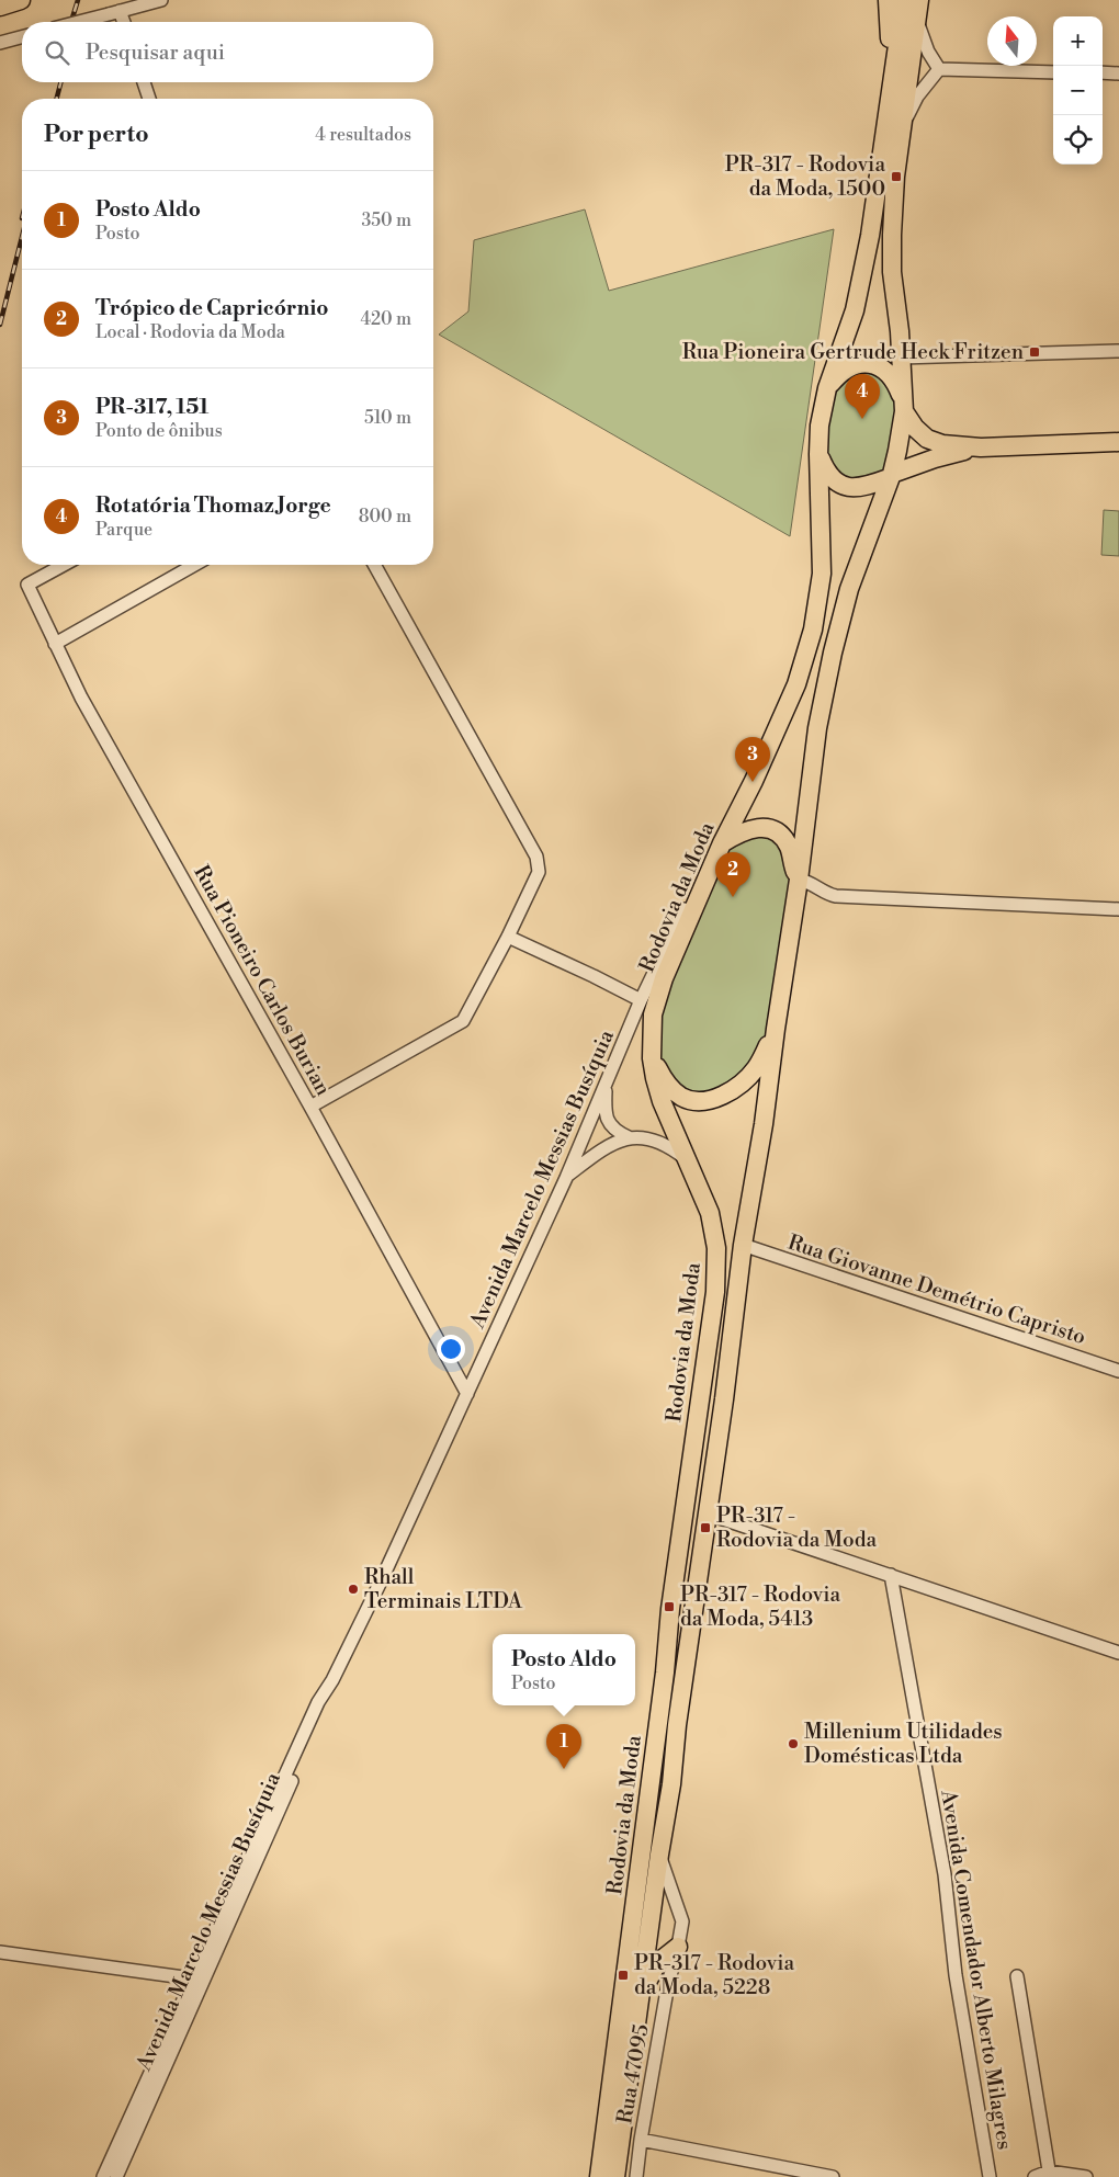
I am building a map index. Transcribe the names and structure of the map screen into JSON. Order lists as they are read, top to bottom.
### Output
{
  "streets": {
    "highway": ["Rodovia da Moda"],
    "street": [
      "Rua Pioneiro Carlos Burian",
      "Avenida Marcelo Messias Busíquia",
      "Rua Giovanne Demétrio Capristo",
      "Avenida Comendador Alberto Milagres",
      "Rua 47095"
    ]
  },
  "crossings": [
    ["Rodovia da Moda", "Avenida Marcelo Messias Busíquia"],
    ["Rodovia da Moda", "Rua Giovanne Demétrio Capristo"],
    ["Rodovia da Moda", "Rua 47095"],
    ["Rua Pioneiro Carlos Burian", "Avenida Marcelo Messias Busíquia"]
  ],
  "places": {
    "transit": [
      "PR-317 - Rodovia da Moda, 1500",
      "Rua Pioneira Gertrude Heck Fritzen",
      "PR-317 - Rodovia da Moda",
      "PR-317 - Rodovia da Moda, 5413",
      "PR-317 - Rodovia da Moda, 5228"
    ],
    "other": ["Rhall Terminais LTDA", "Millenium Utilidades Domésticas Ltda"]
  },
  "north": "top",
  "page": {
    "map_buttons": ["+", "−"],
    "search": "Pesquisar aqui",
    "heading": ["Por perto", "4 resultados"],
    "list": [
      {
        "mark": "1",
        "name": "Posto Aldo",
        "note": "Posto",
        "value": "350 m"
      },
      {
        "mark": "2",
        "name": "Trópico de Capricórnio",
        "note": "Local · Rodovia da Moda",
        "value": "420 m"
      },
      {
        "mark": "3",
        "name": "PR-317, 151",
        "note": "Ponto de ônibus",
        "value": "510 m"
      },
      {
        "mark": "4",
        "name": "Rotatória Thomaz Jorge",
        "note": "Parque",
        "value": "800 m"
      }
    ],
    "pins": [
      "4",
      "3",
      "2",
      "1"
    ],
    "popup": ["Posto Aldo", "Posto"]
  }
}
